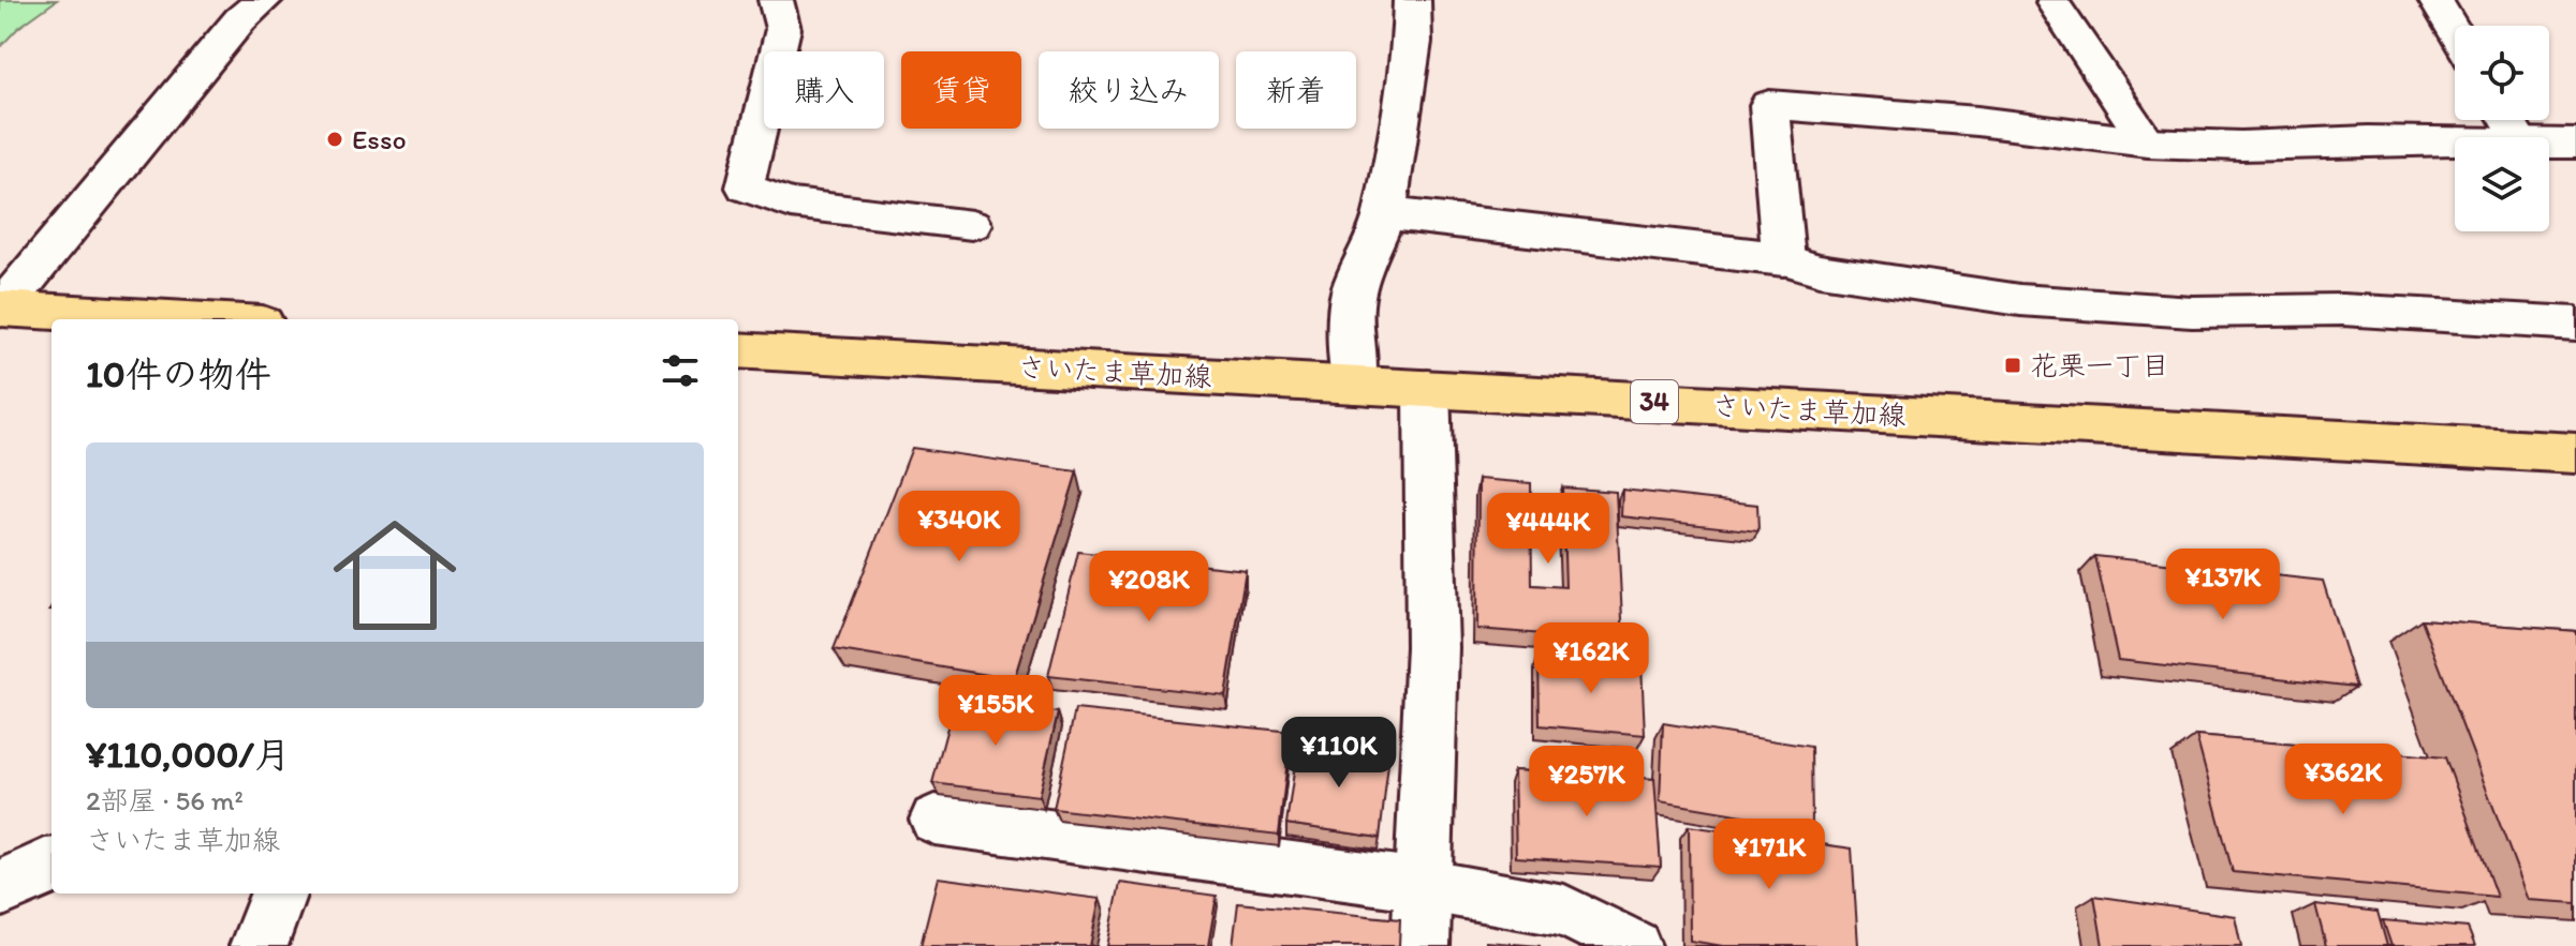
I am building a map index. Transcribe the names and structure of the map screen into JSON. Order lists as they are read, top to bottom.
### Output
{
  "streets": {
    "main road": ["さいたま草加線", "34"]
  },
  "places": {
    "other": ["Esso"],
    "transit": ["花栗一丁目"]
  },
  "page": {
    "chip": [
      "購入",
      "賃貸",
      "絞り込み",
      "新着"
    ],
    "heading": "10件の物件",
    "list": [
      {
        "name": "¥110,000/月",
        "note": "2部屋 · 56 m² · さいたま草加線"
      }
    ],
    "price": [
      "¥340K",
      "¥444K",
      "¥137K",
      "¥208K",
      "¥162K",
      "¥155K",
      "¥110K",
      "¥362K",
      "¥257K",
      "¥171K"
    ]
  }
}
